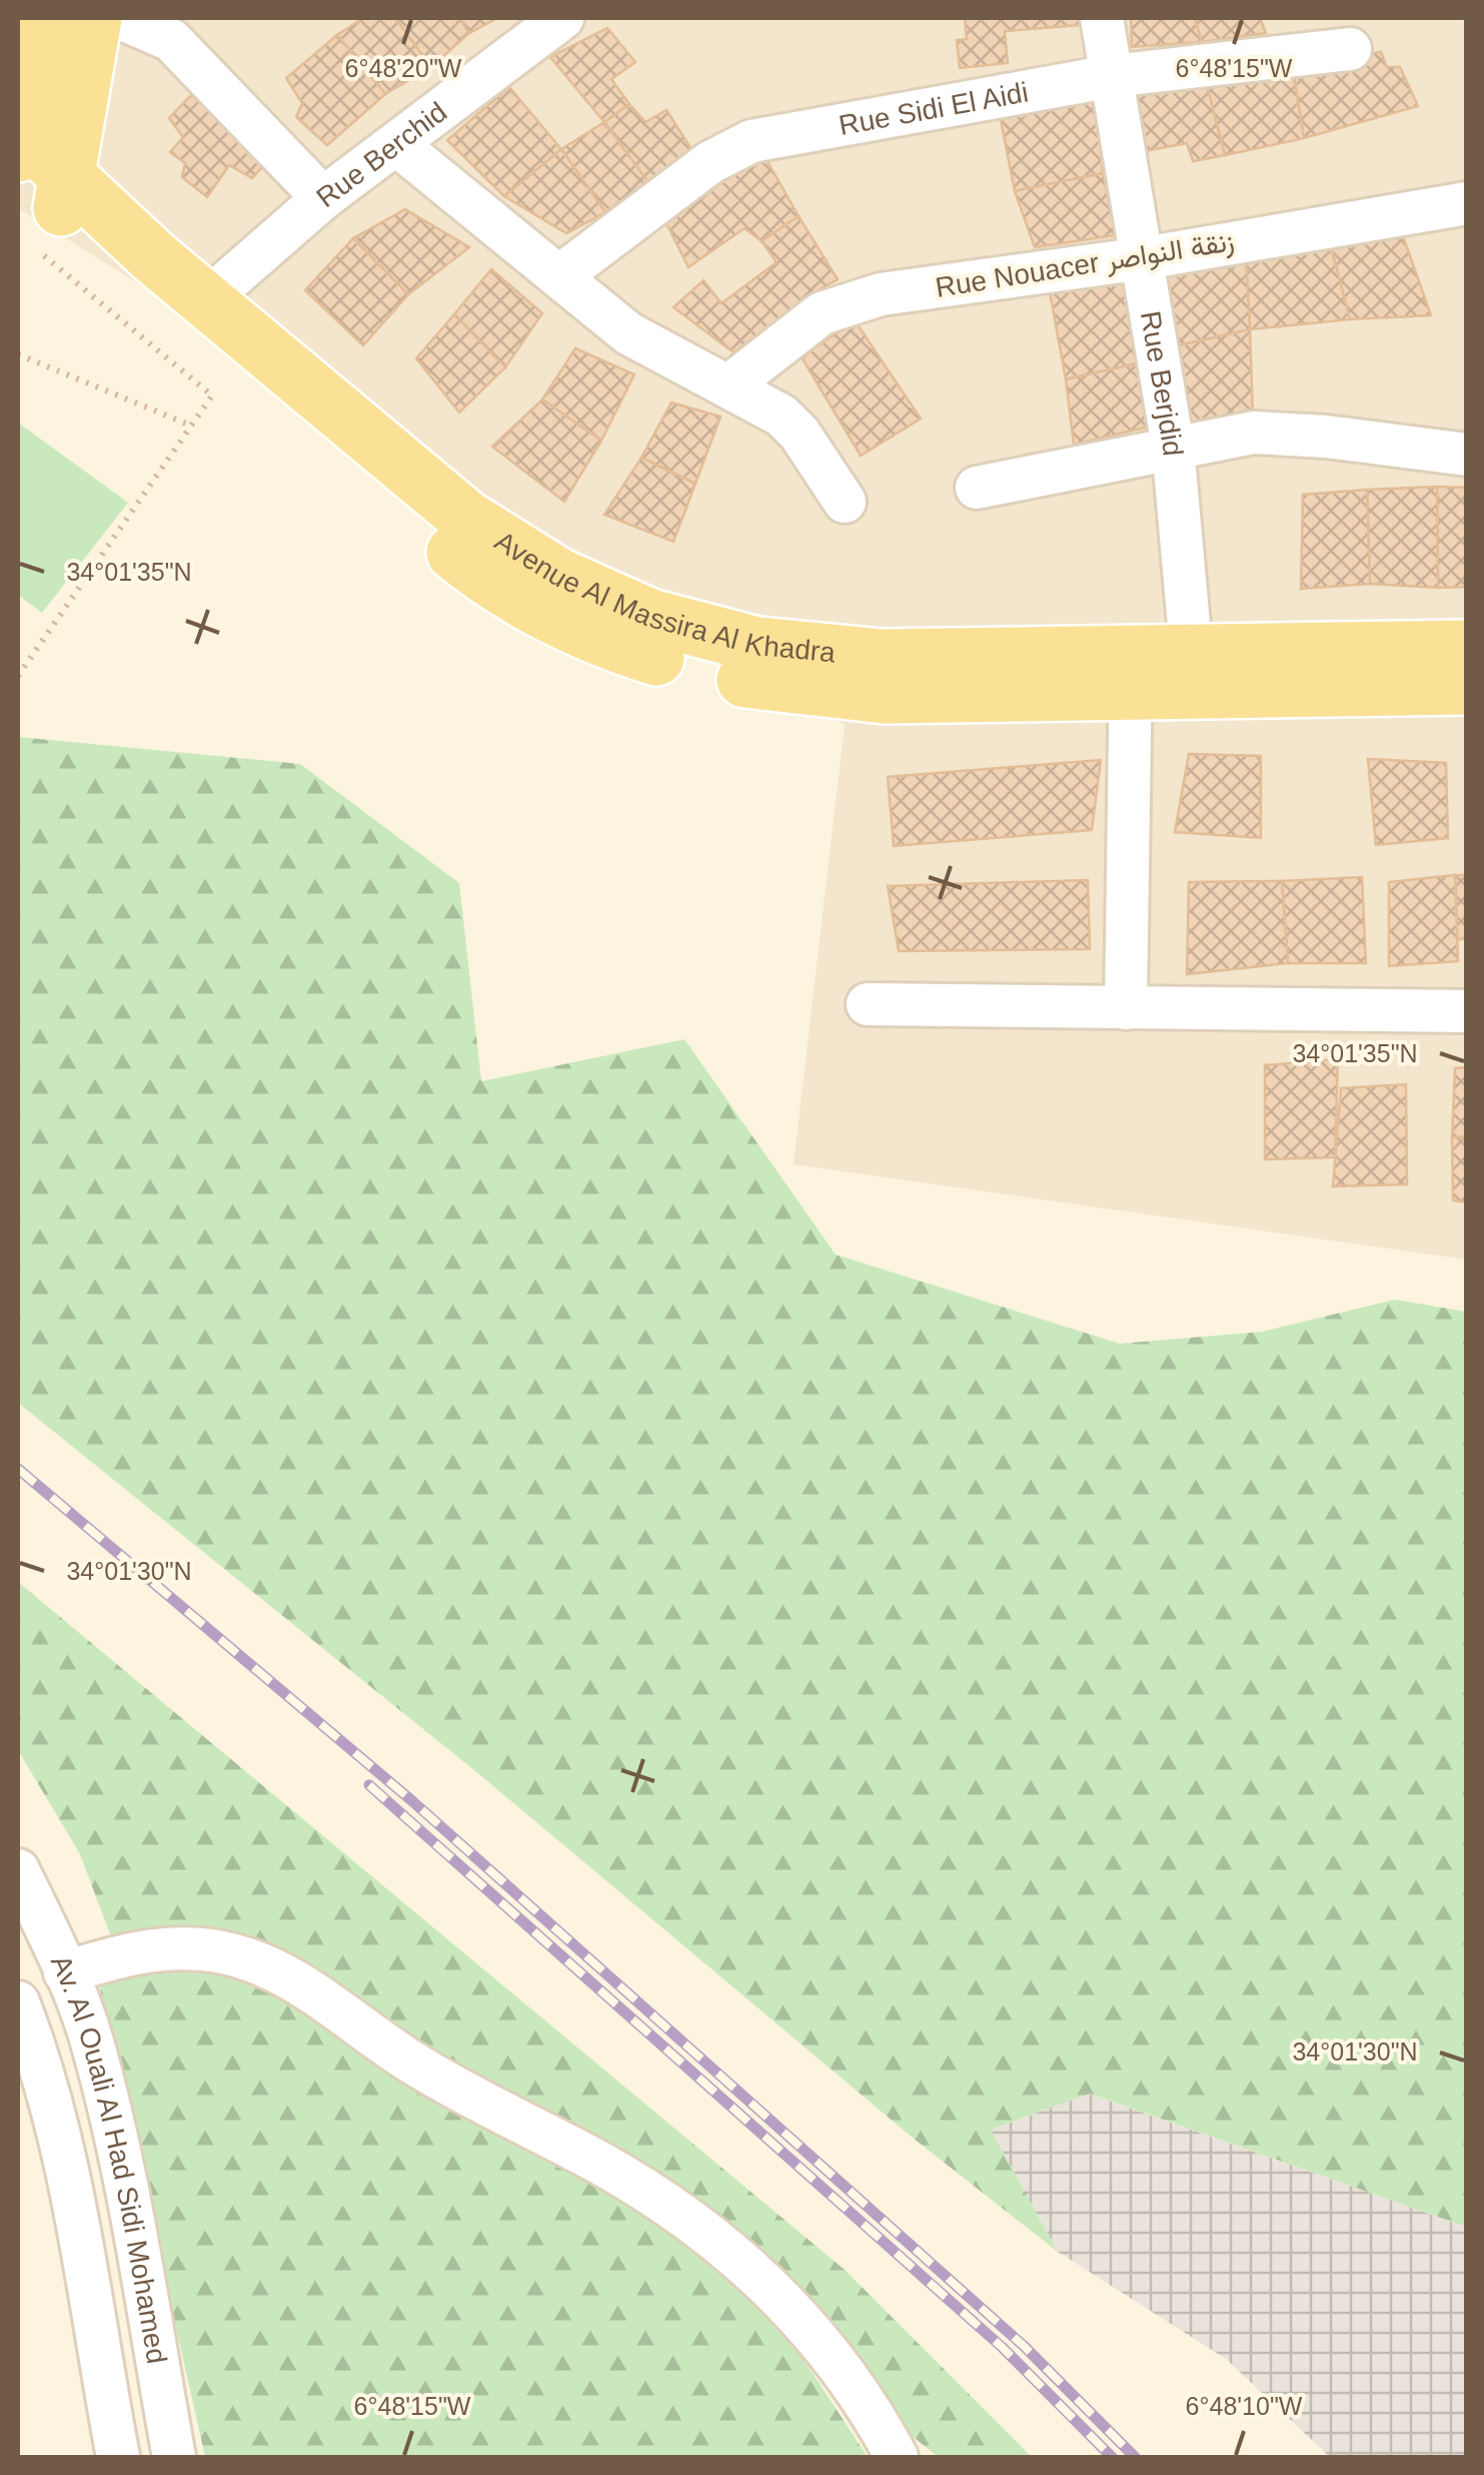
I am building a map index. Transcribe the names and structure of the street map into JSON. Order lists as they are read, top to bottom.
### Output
{
  "streets": {
    "main road": ["Avenue Al Massira Al Khadra"],
    "street": [
      "Rue Sidi El Aidi",
      "Rue Berchid",
      "Rue Nouacer زنقة النواصر",
      "Rue Berjdid",
      "Av. Al Ouali Al Had Sidi Mohamed"
    ]
  },
  "crossings": [
    ["Rue Sidi El Aidi", "Rue Berjdid"],
    ["Rue Berchid", "Avenue Al Massira Al Khadra"],
    ["Rue Nouacer زنقة النواصر", "Rue Berjdid"],
    ["Rue Berjdid", "Avenue Al Massira Al Khadra"]
  ],
  "coordinates": [
    "6°48'15\"W",
    "6°48'20\"W",
    "34°01'35\"N",
    "34°01'30\"N",
    "6°48'10\"W"
  ]
}
